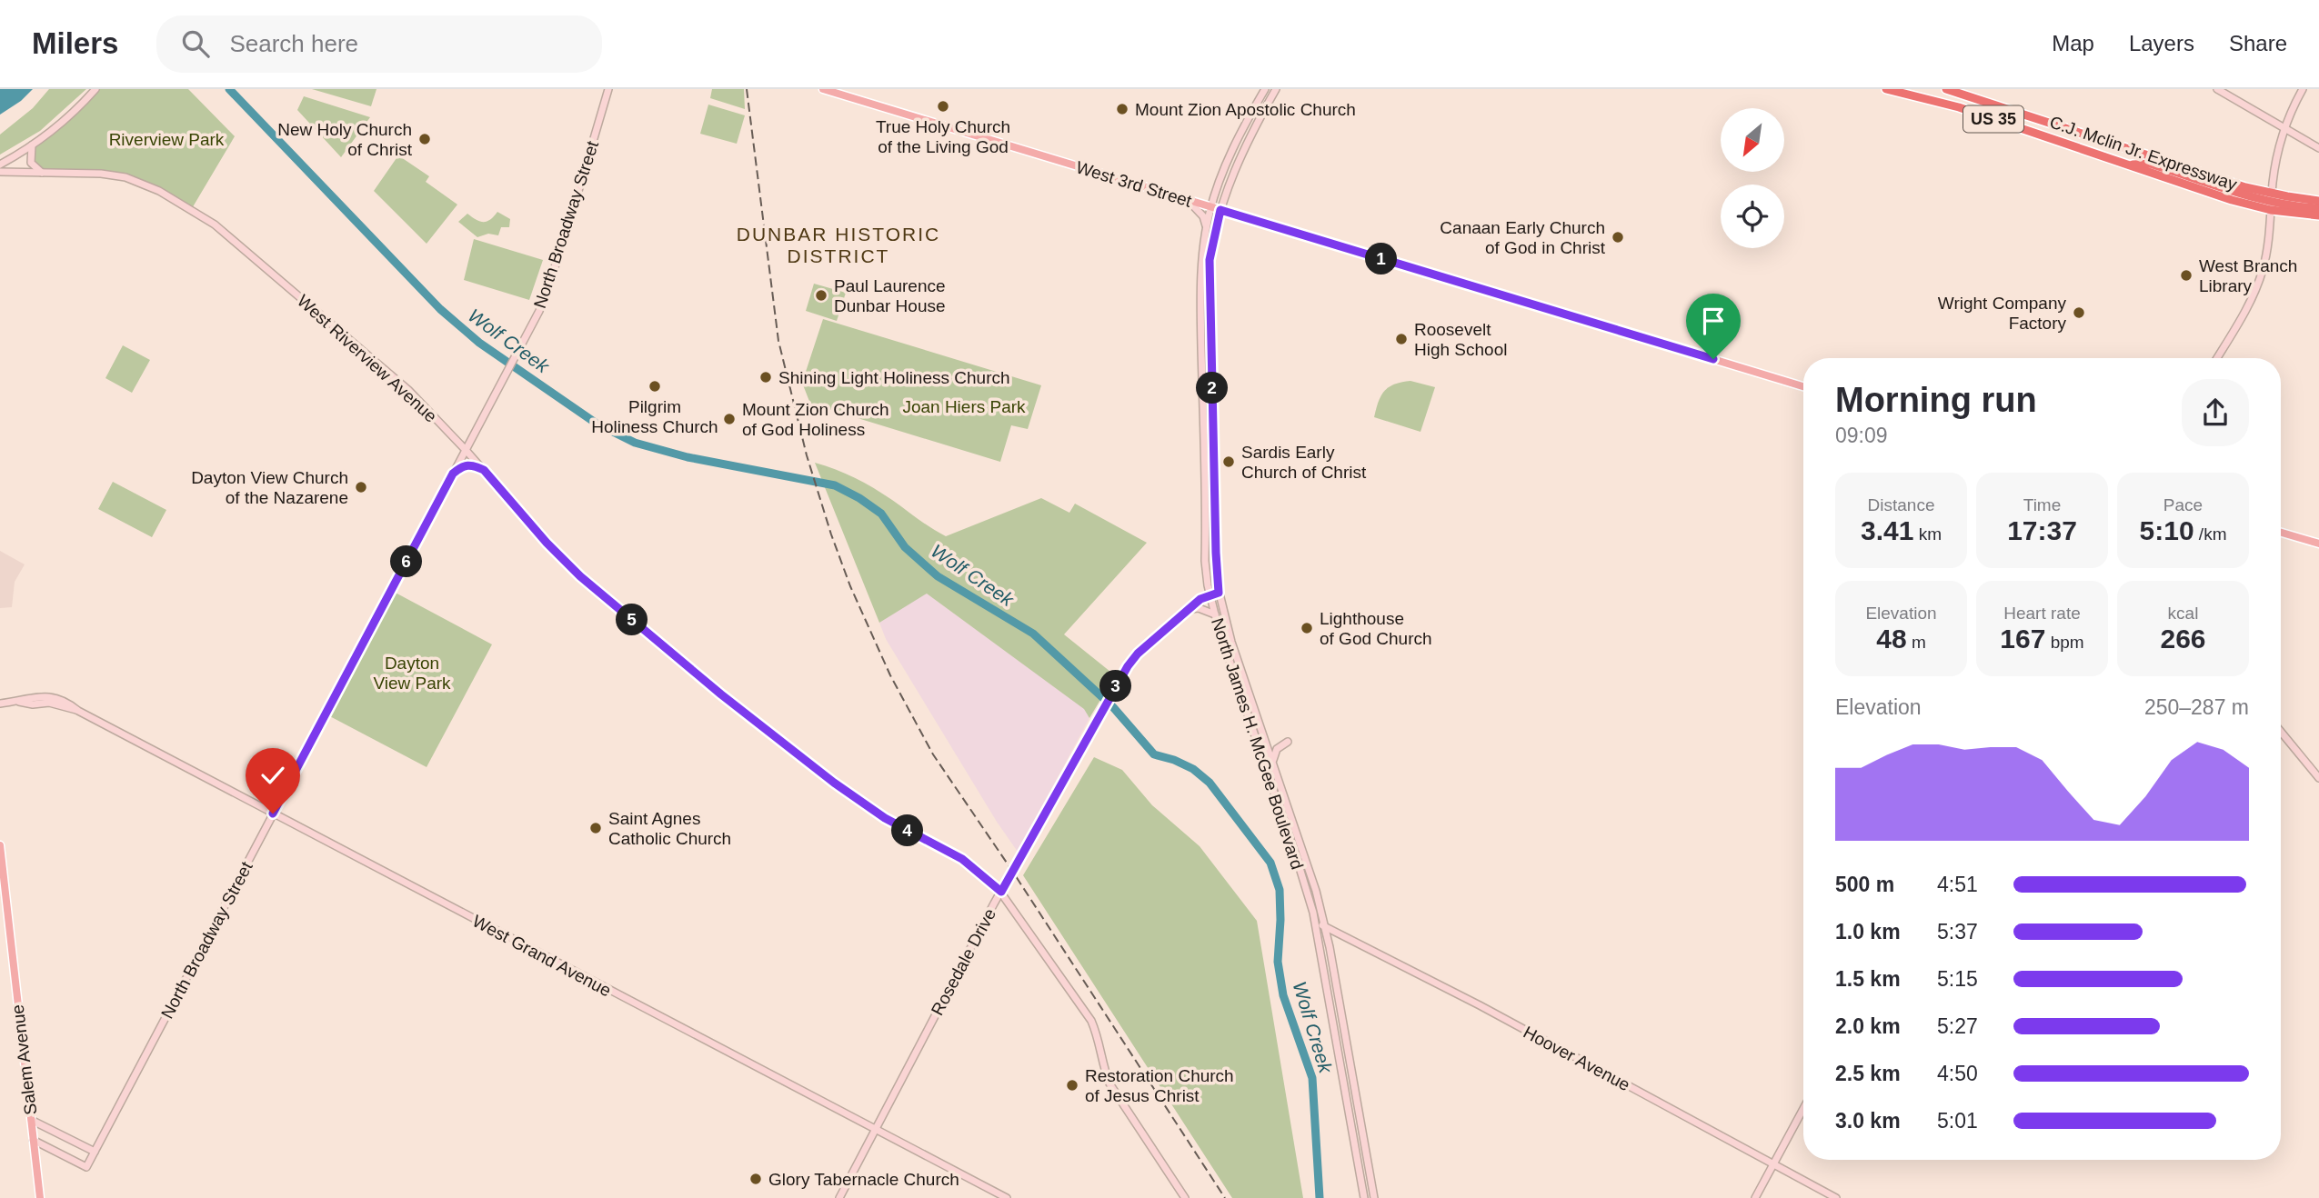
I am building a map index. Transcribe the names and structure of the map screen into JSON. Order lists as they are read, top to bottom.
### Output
{
  "streets": {
    "highway": ["US 35", "C.J. Mclin Jr. Expressway"],
    "main road": ["West 3rd Street", "Salem Avenue"],
    "street": [
      "North Broadway Street",
      "West Riverview Avenue",
      "North James H. McGee Boulevard",
      "West Grand Avenue",
      "Rosedale Drive",
      "Hoover Avenue"
    ]
  },
  "crossings": [
    ["West 3rd Street", "North James H. McGee Boulevard"],
    ["North Broadway Street", "West Riverview Avenue"],
    ["North Broadway Street", "West Grand Avenue"],
    ["West Riverview Avenue", "Rosedale Drive"],
    ["North James H. McGee Boulevard", "Rosedale Drive"],
    ["North James H. McGee Boulevard", "Hoover Avenue"],
    ["West Grand Avenue", "Rosedale Drive"]
  ],
  "districts": ["DUNBAR HISTORIC DISTRICT"],
  "water": ["Wolf Creek"],
  "parks": ["Riverview Park", "Joan Hiers Park", "Dayton View Park"],
  "places": [
    "True Holy Church of the Living God",
    "Mount Zion Apostolic Church",
    "New Holy Church of Christ",
    "Canaan Early Church of God in Christ",
    "West Branch Library",
    "Paul Laurence Dunbar House",
    "Wright Company Factory",
    "Roosevelt High School",
    "Shining Light Holiness Church",
    "Pilgrim Holiness Church",
    "Mount Zion Church of God Holiness",
    "Sardis Early Church of Christ",
    "Dayton View Church of the Nazarene",
    "Lighthouse of God Church",
    "Saint Agnes Catholic Church",
    "Restoration Church of Jesus Christ",
    "Glory Tabernacle Church"
  ],
  "north": "bottom left",
  "page": {
    "header": "Milers",
    "search": "Search here",
    "nav": ["Map", "Layers", "Share"],
    "pins": [
      "1",
      "2",
      "6",
      "5",
      "3",
      "4"
    ],
    "heading": ["Morning run", "09:09"],
    "stats": [
      ["Distance", "3.41 km"],
      ["Time", "17:37"],
      ["Pace", "5:10 /km"],
      ["Elevation", "48 m"],
      ["Heart rate", "167 bpm"],
      ["kcal", "266"]
    ],
    "chart": ["Elevation", "250–287 m"],
    "list": [
      {
        "name": "500 m",
        "note": "4:51"
      },
      {
        "name": "1.0 km",
        "note": "5:37"
      },
      {
        "name": "1.5 km",
        "note": "5:15"
      },
      {
        "name": "2.0 km",
        "note": "5:27"
      },
      {
        "name": "2.5 km",
        "note": "4:50"
      },
      {
        "name": "3.0 km",
        "note": "5:01"
      }
    ]
  }
}
